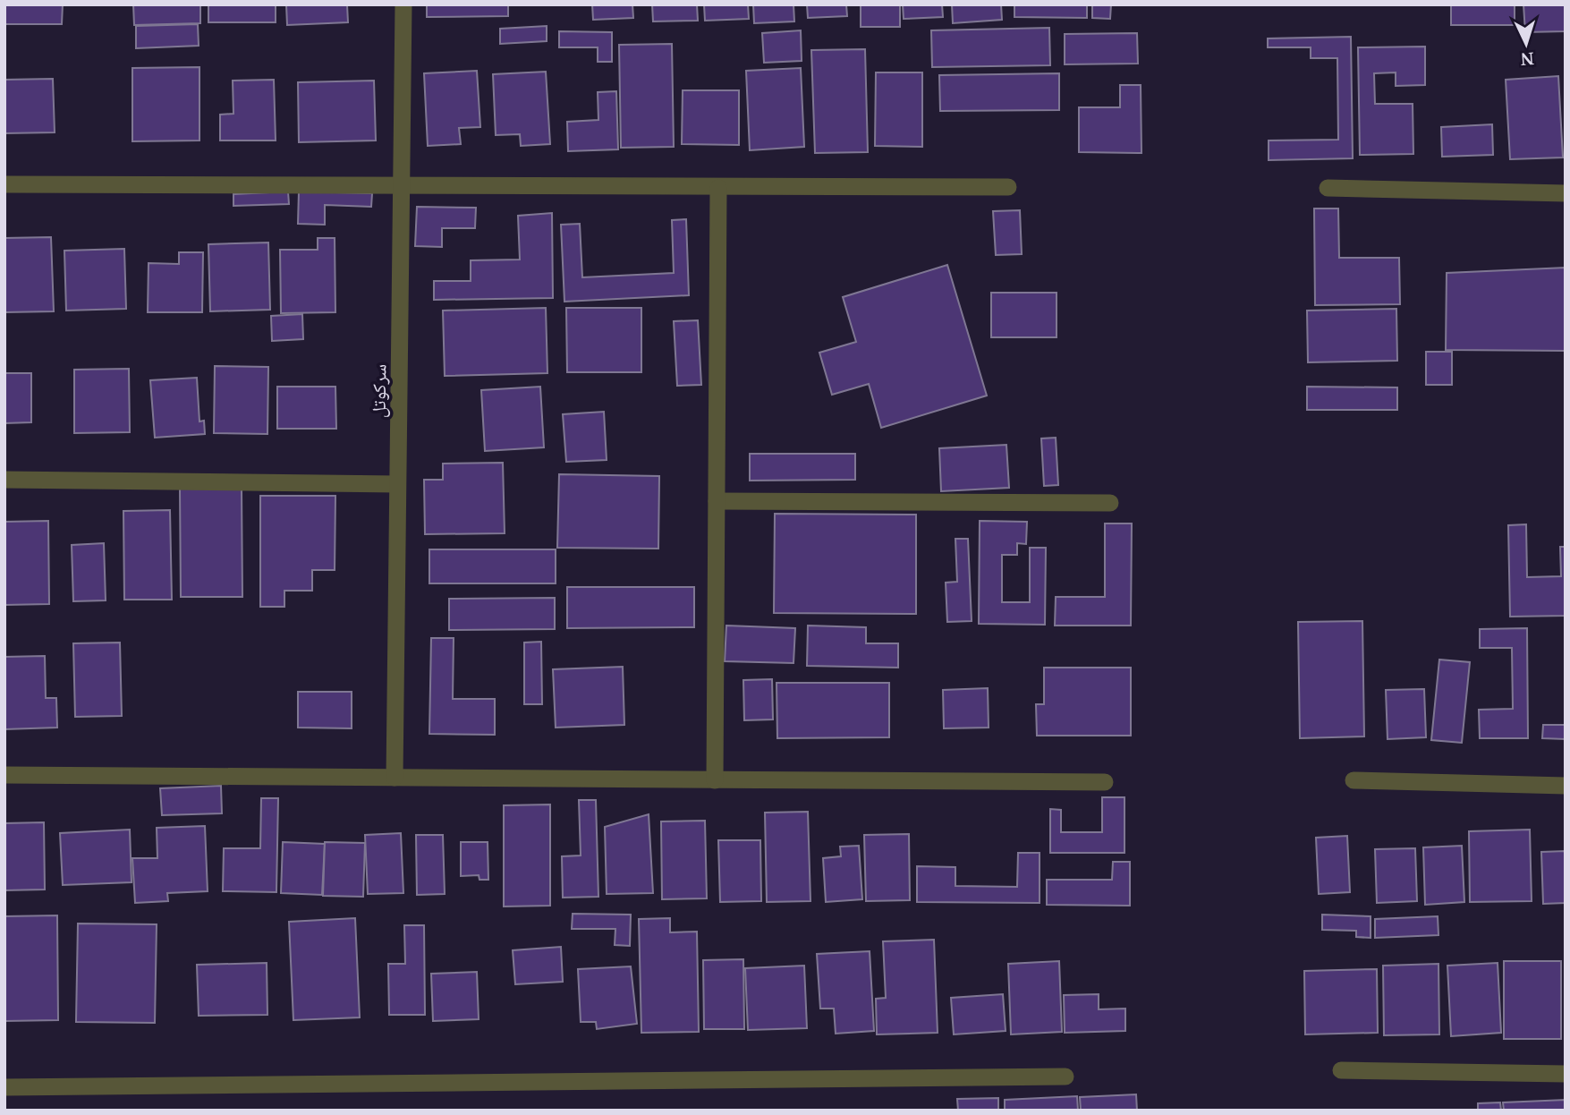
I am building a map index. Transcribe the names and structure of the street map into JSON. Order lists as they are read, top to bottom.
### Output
{
  "streets": {
    "street": ["سرکوتل"]
  },
  "north": "bottom"
}
